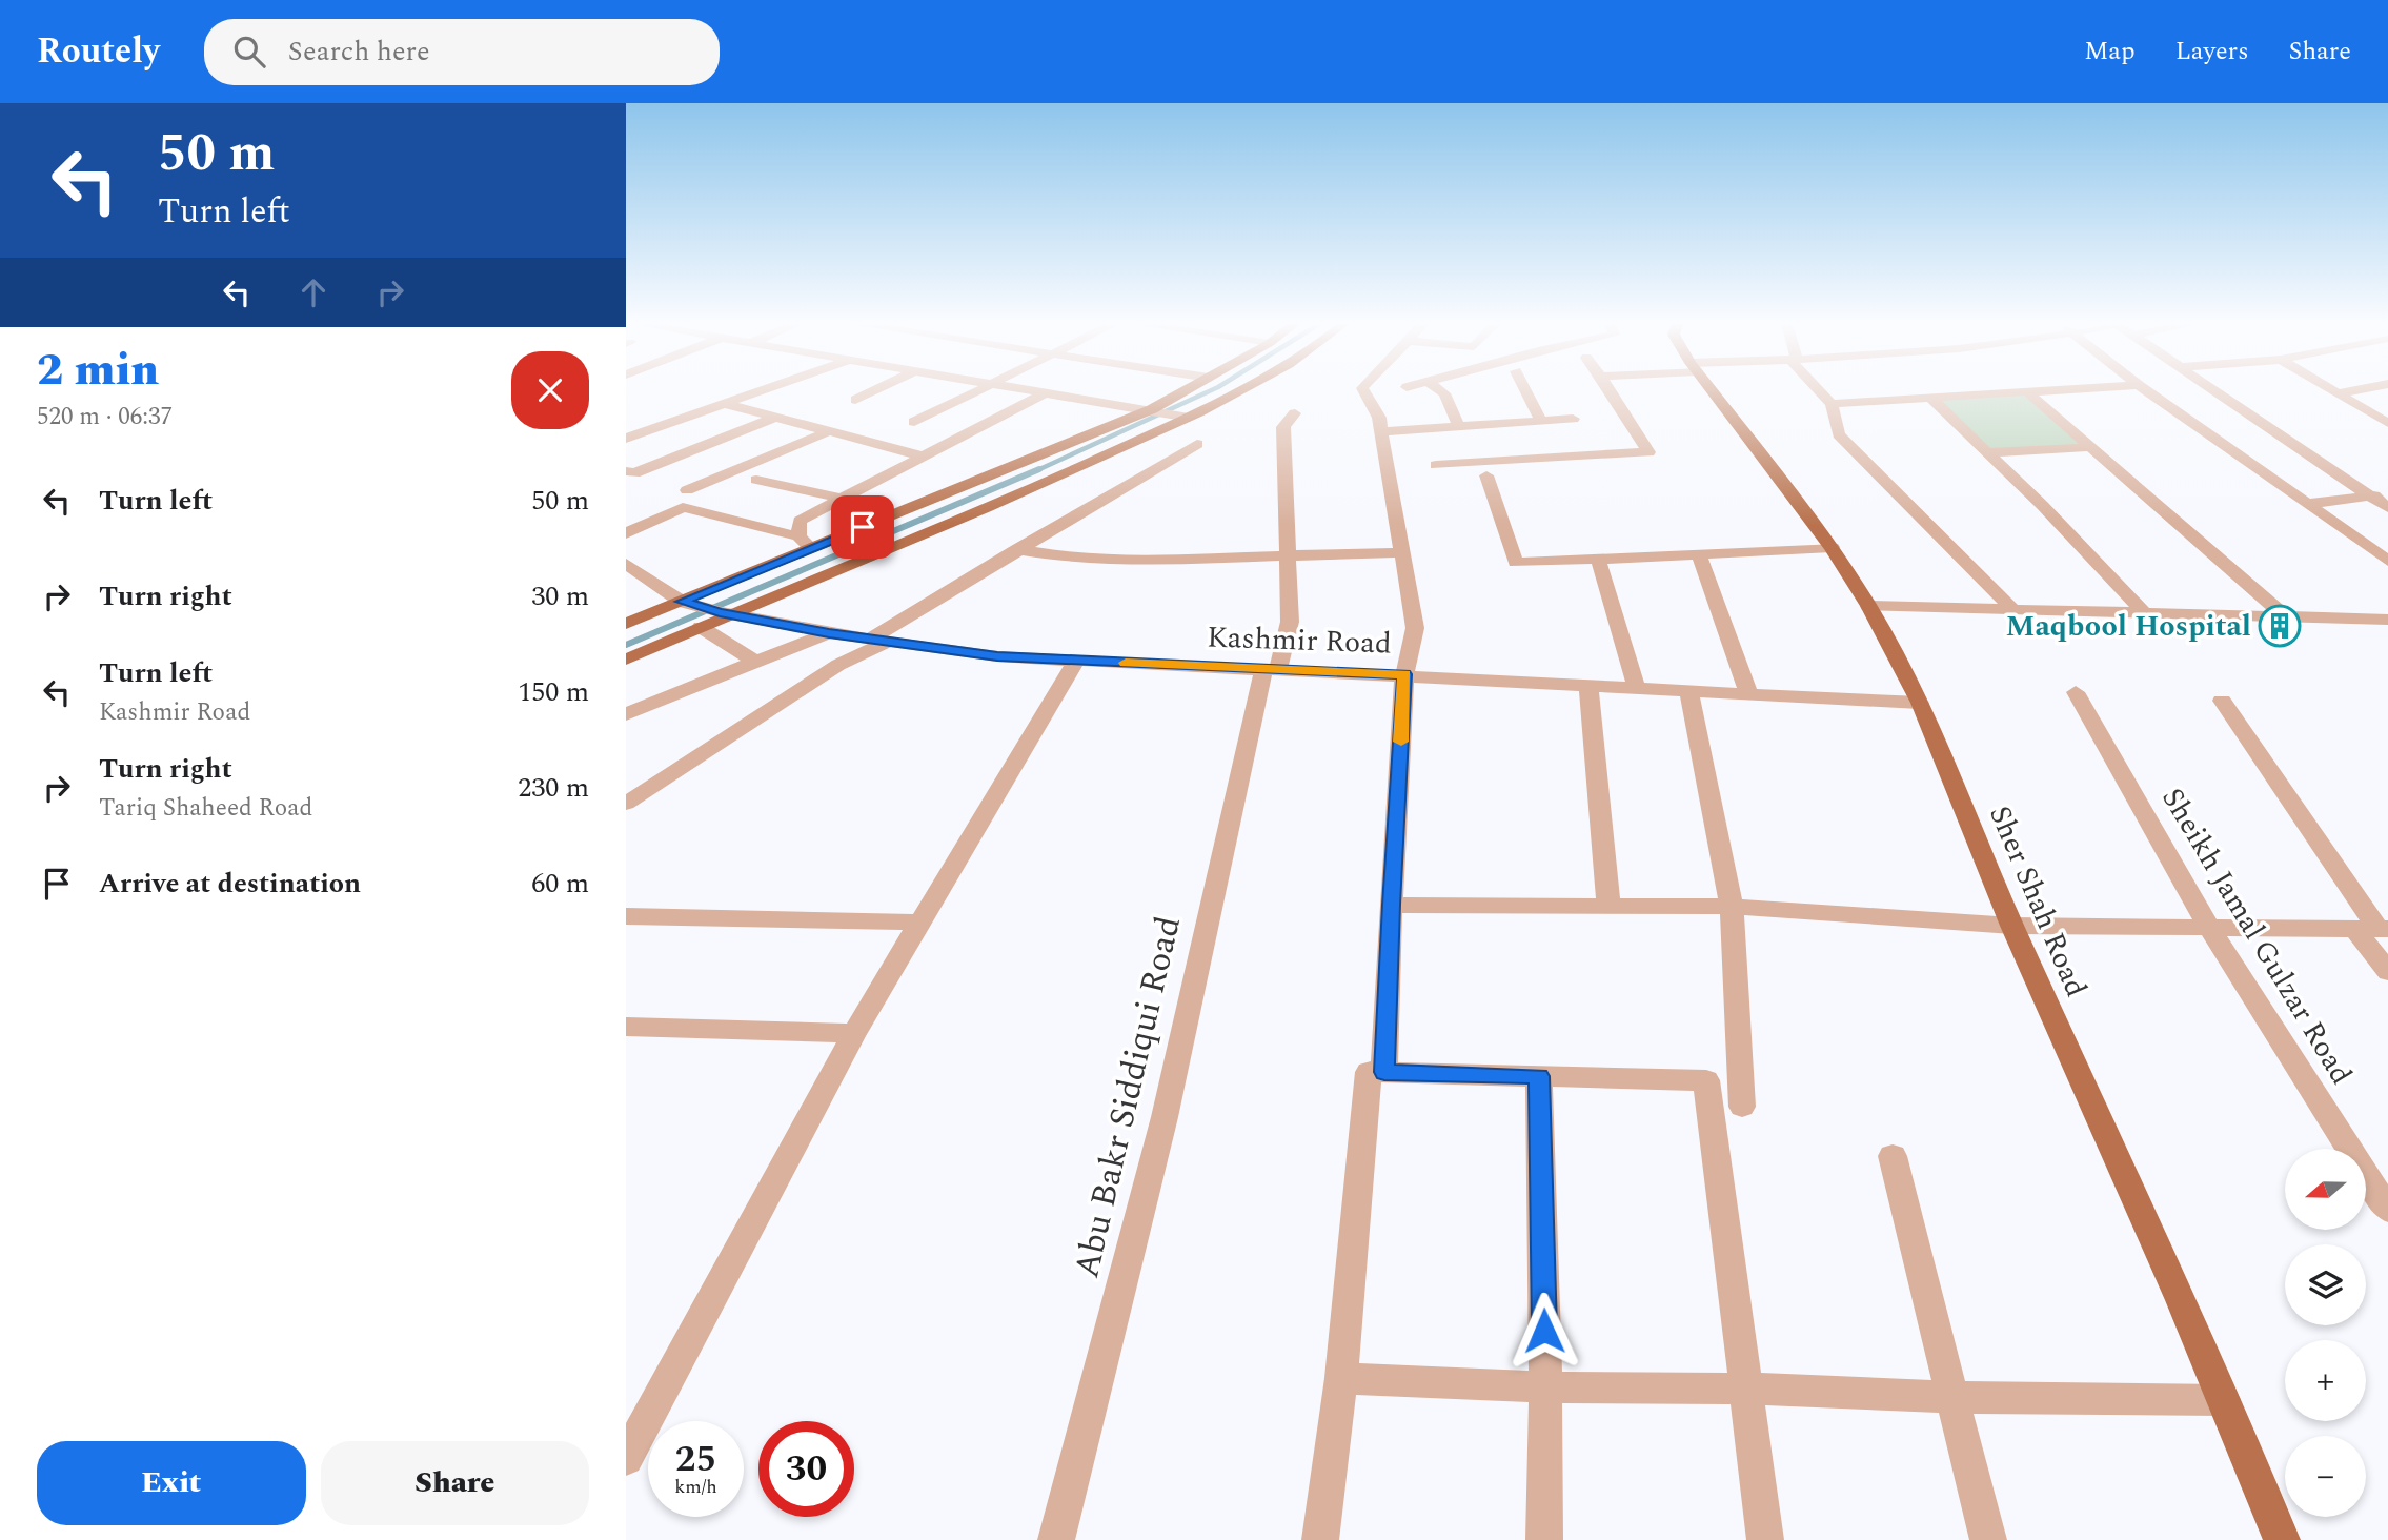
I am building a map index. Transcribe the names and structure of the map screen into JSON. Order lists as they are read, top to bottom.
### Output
{
  "streets": {
    "main road": ["Sher Shah Road"],
    "street": ["Kashmir Road", "Sheikh Jamal Gulzar Road", "Abu Bakr Siddiqui Road"]
  },
  "crossings": [
    ["Kashmir Road", "Sher Shah Road"],
    ["Kashmir Road", "Abu Bakr Siddiqui Road"]
  ],
  "places": {
    "building": ["Maqbool Hospital"]
  },
  "north": "left",
  "page": {
    "header": "Routely",
    "search": "Search here",
    "nav": ["Map", "Layers", "Share"],
    "turn": ["50 m", "Turn left"],
    "heading": ["2 min", "520 m · 06:37"],
    "list": [
      {
        "name": "Turn left",
        "value": "50 m"
      },
      {
        "name": "Turn right",
        "value": "30 m"
      },
      {
        "name": "Turn left",
        "note": "Kashmir Road",
        "value": "150 m"
      },
      {
        "name": "Turn right",
        "note": "Tariq Shaheed Road",
        "value": "230 m"
      },
      {
        "name": "Arrive at destination",
        "value": "60 m"
      }
    ],
    "map_buttons": ["+", "−"],
    "speed": "25 km/h",
    "limit": "30",
    "buttons": ["Exit", "Share"]
  }
}
